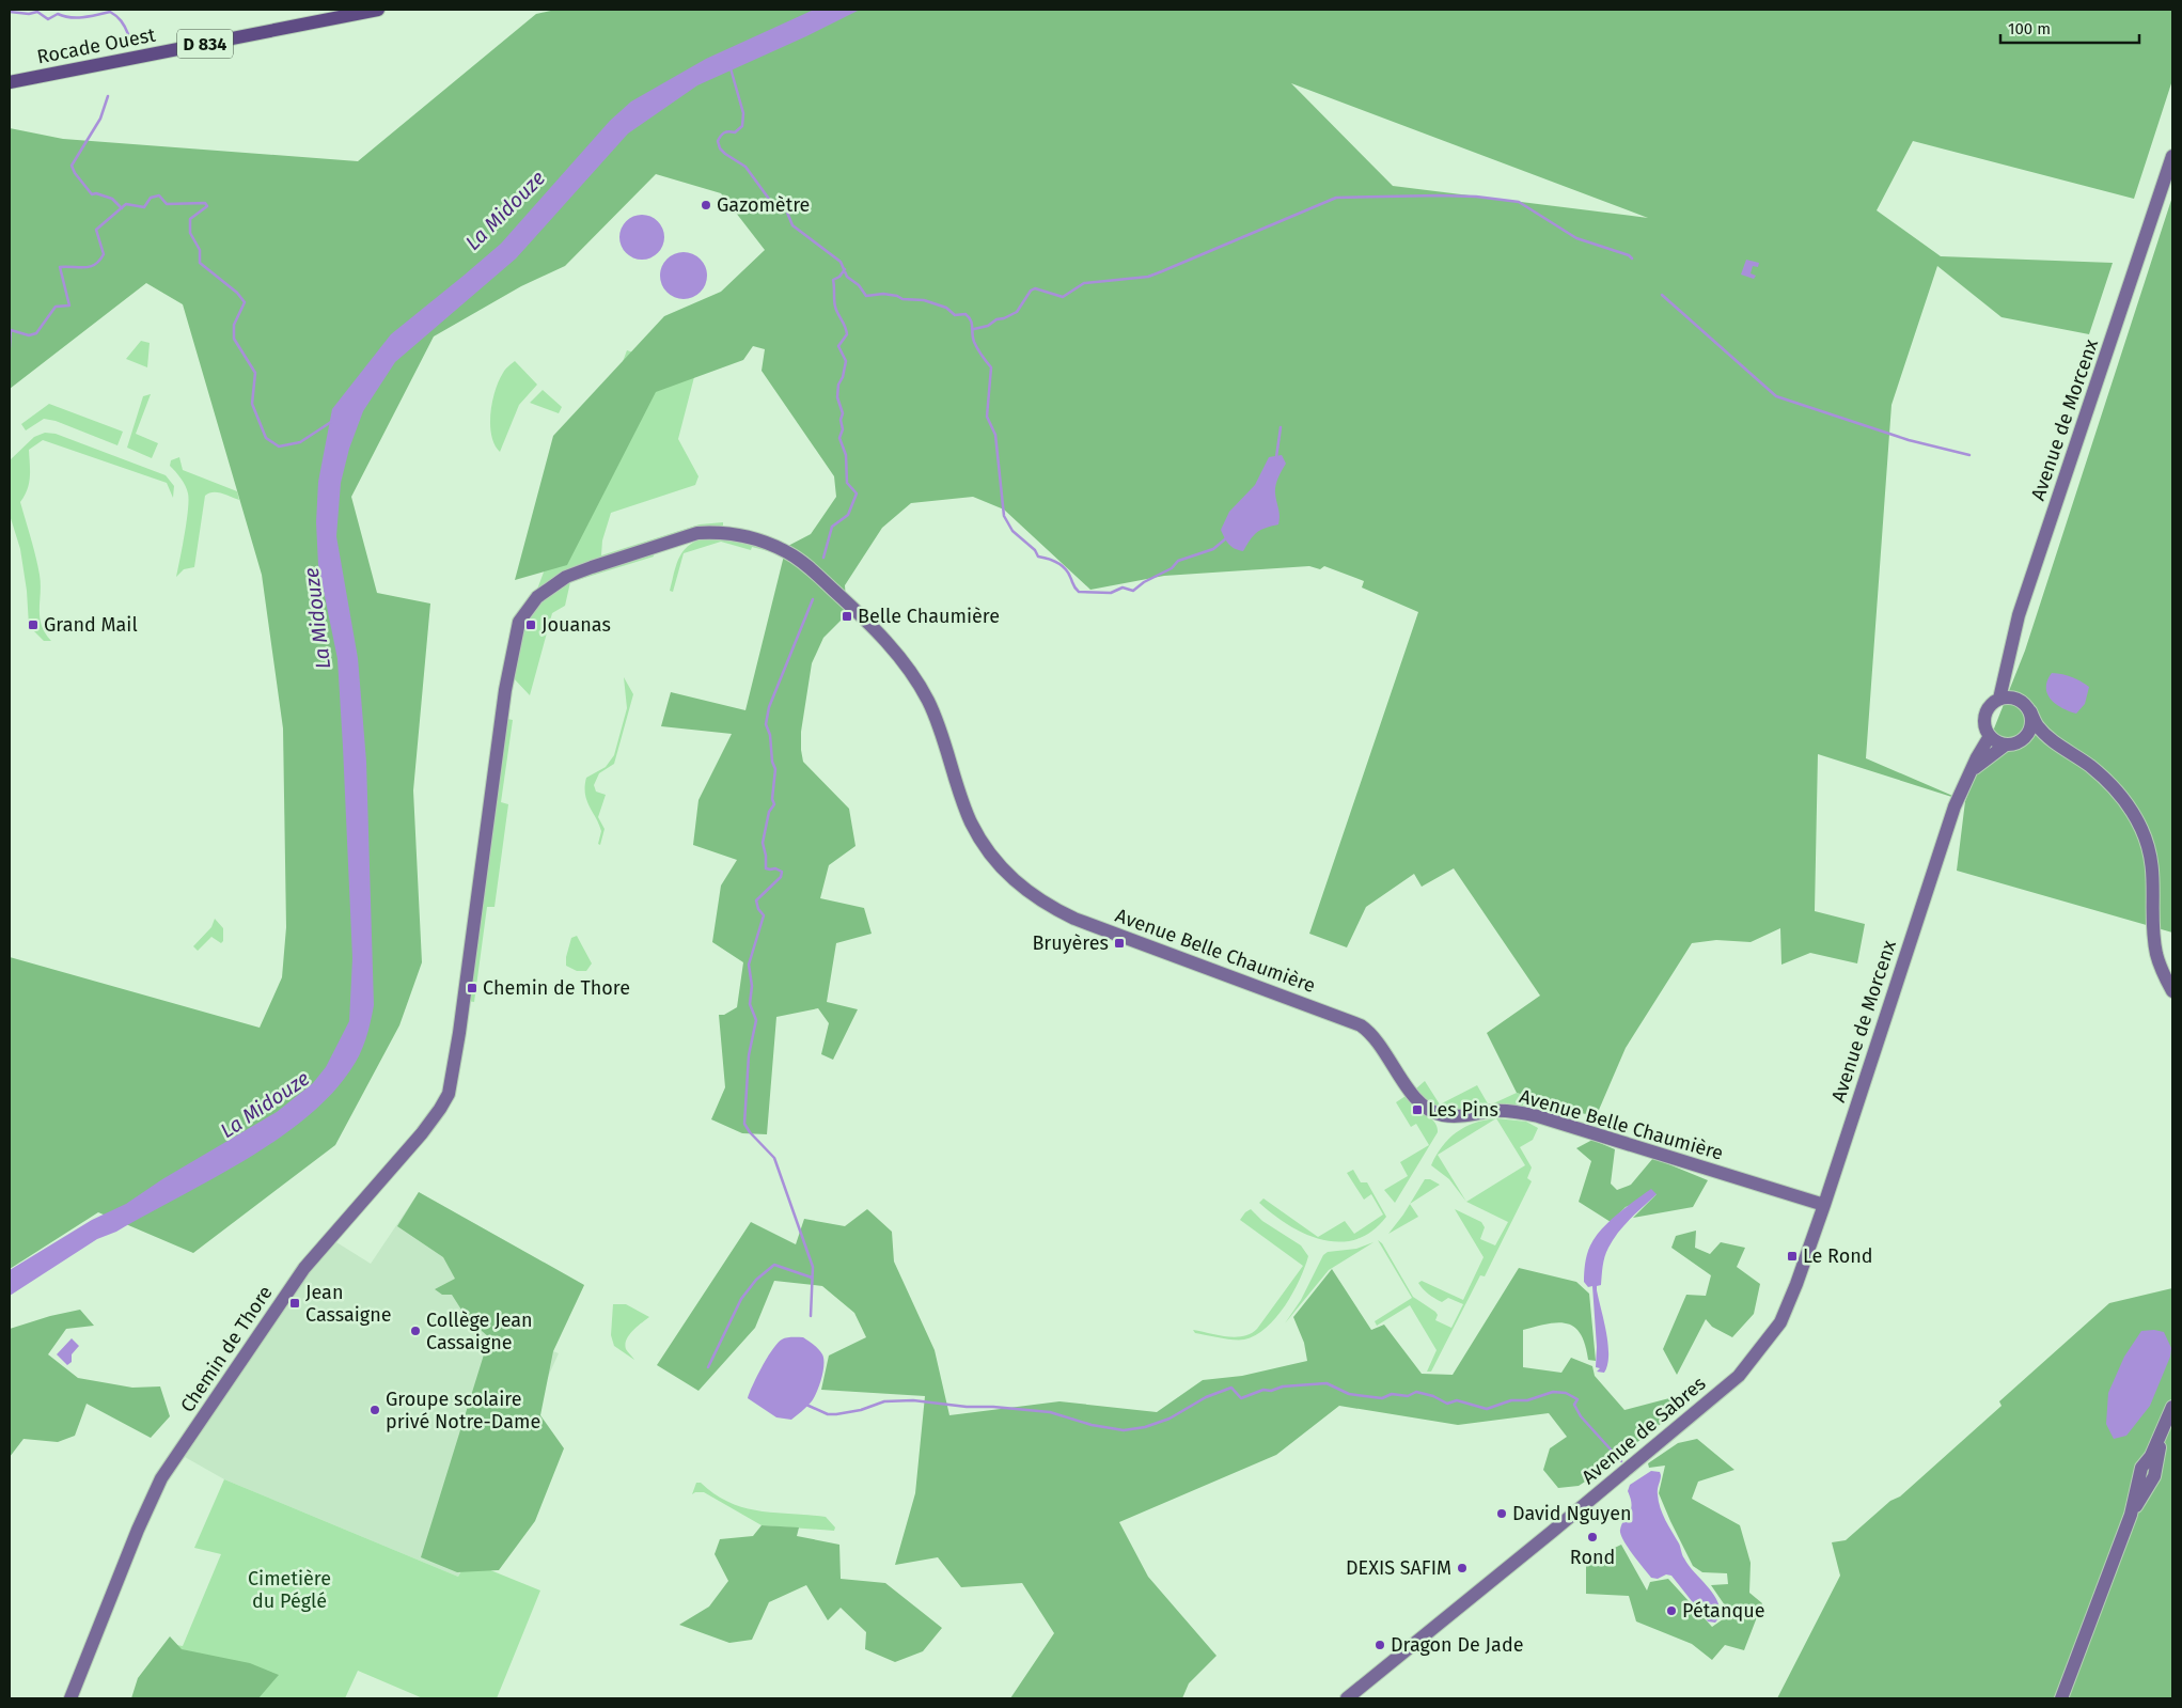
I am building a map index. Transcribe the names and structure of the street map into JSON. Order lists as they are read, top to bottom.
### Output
{
  "streets": {
    "main road": ["D 834", "Rocade Ouest"],
    "street": [
      "Avenue de Morcenx",
      "Avenue Belle Chaumière",
      "Chemin de Thore",
      "Avenue de Sabres"
    ]
  },
  "crossings": [
    ["Avenue de Morcenx", "Avenue Belle Chaumière"],
    ["Avenue de Morcenx", "Avenue de Sabres"],
    ["Avenue Belle Chaumière", "Chemin de Thore"]
  ],
  "water": ["La Midouze"],
  "parks": ["Cimetière du Péglé"],
  "places": {
    "other": [
      "Gazomètre",
      "Collège Jean Cassaigne",
      "Groupe scolaire privé Notre-Dame",
      "David Nguyen",
      "Rond",
      "DEXIS SAFIM",
      "Pétanque",
      "Dragon De Jade"
    ],
    "transit": [
      "Belle Chaumière",
      "Grand Mail",
      "Jouanas",
      "Bruyères",
      "Chemin de Thore",
      "Les Pins",
      "Le Rond",
      "Jean Cassaigne"
    ]
  },
  "scale_bar": "100 m"
}
